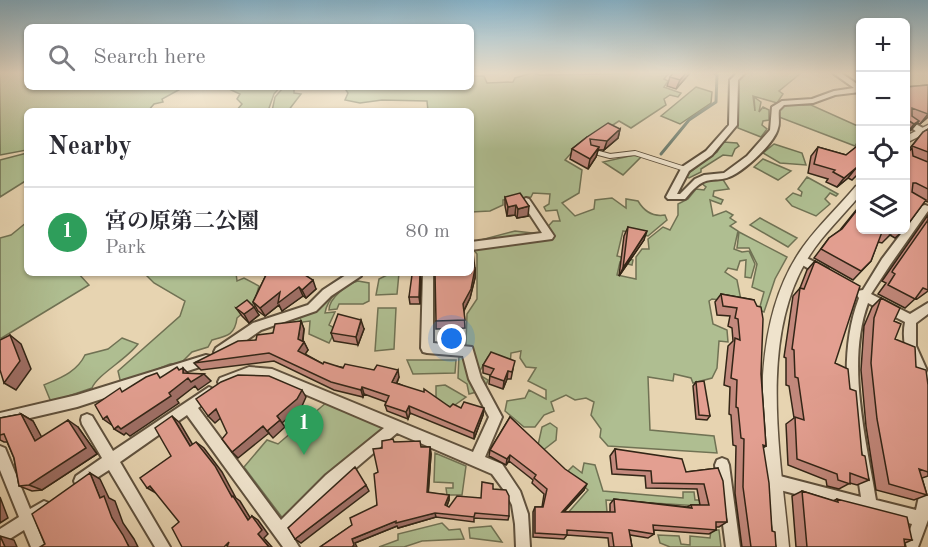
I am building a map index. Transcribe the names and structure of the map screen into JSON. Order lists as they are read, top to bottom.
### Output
{
  "page": {
    "map_buttons": ["+", "−"],
    "search": "Search here",
    "heading": "Nearby",
    "list": [
      {
        "mark": "1",
        "name": "宮の原第二公園",
        "note": "Park",
        "value": "80 m"
      }
    ],
    "pins": "1"
  }
}
